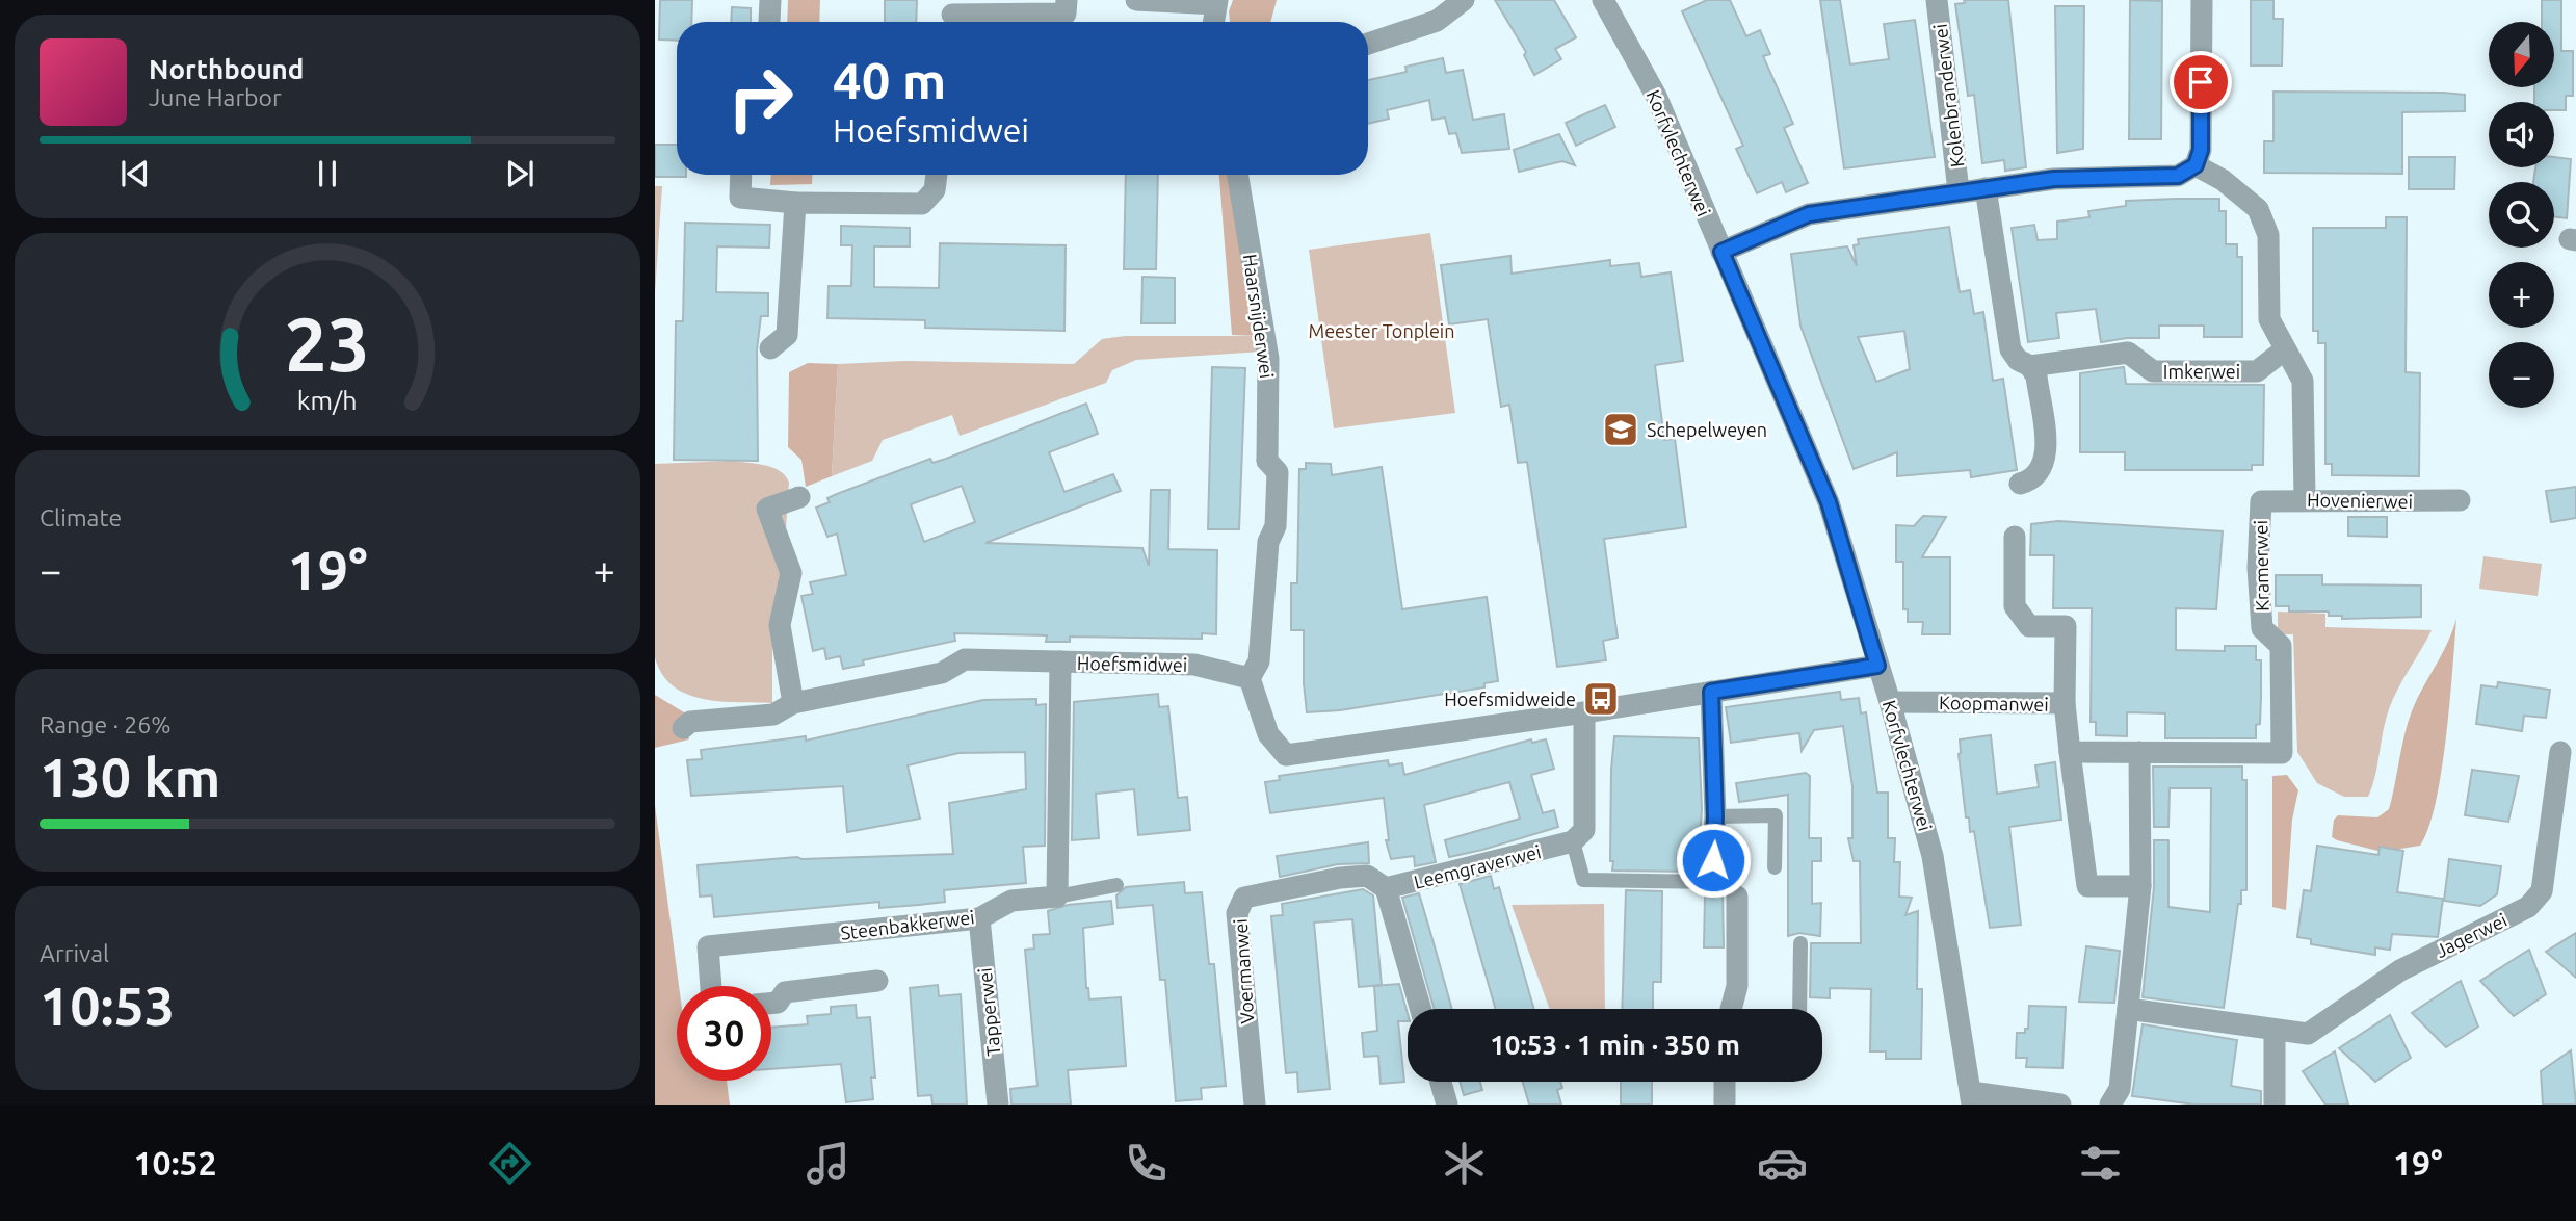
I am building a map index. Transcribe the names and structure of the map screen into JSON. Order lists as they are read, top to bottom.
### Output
{
  "streets": {
    "street": [
      "Kolenbranderwei",
      "Korfvlechterwei",
      "Haarsnijderwei",
      "Imkerwei",
      "Hovenierwei",
      "Kramerwei",
      "Hoefsmidwei",
      "Koopmanwei",
      "Leemgraverwei",
      "Steenbakkerwei",
      "Jagerwei",
      "Voermanwei",
      "Tapperwei"
    ]
  },
  "crossings": [
    ["Korfvlechterwei", "Koopmanwei"],
    ["Haarsnijderwei", "Hoefsmidwei"],
    ["Hovenierwei", "Kramerwei"],
    ["Leemgraverwei", "Voermanwei"],
    ["Steenbakkerwei", "Tapperwei"]
  ],
  "parks": ["Meester Tonplein"],
  "places": {
    "school or university": ["Schepelweyen"],
    "bus stop": ["Hoefsmidweide"]
  },
  "north": "bottom",
  "page": {
    "map_buttons": ["+", "−"],
    "turn": ["40 m", "Hoefsmidwei"],
    "song": ["Northbound", "June Harbor"],
    "tile": [
      "Climate",
      ["Range · 26%", "130 km"],
      ["Arrival", "10:53"]
    ],
    "heat": ["−", "19°", "+"],
    "limit": "30",
    "trip": "10:53 · 1 min · 350 m",
    "tabs": ["10:52", "19°"],
    "gauge": ["23", "km/h"]
  }
}
